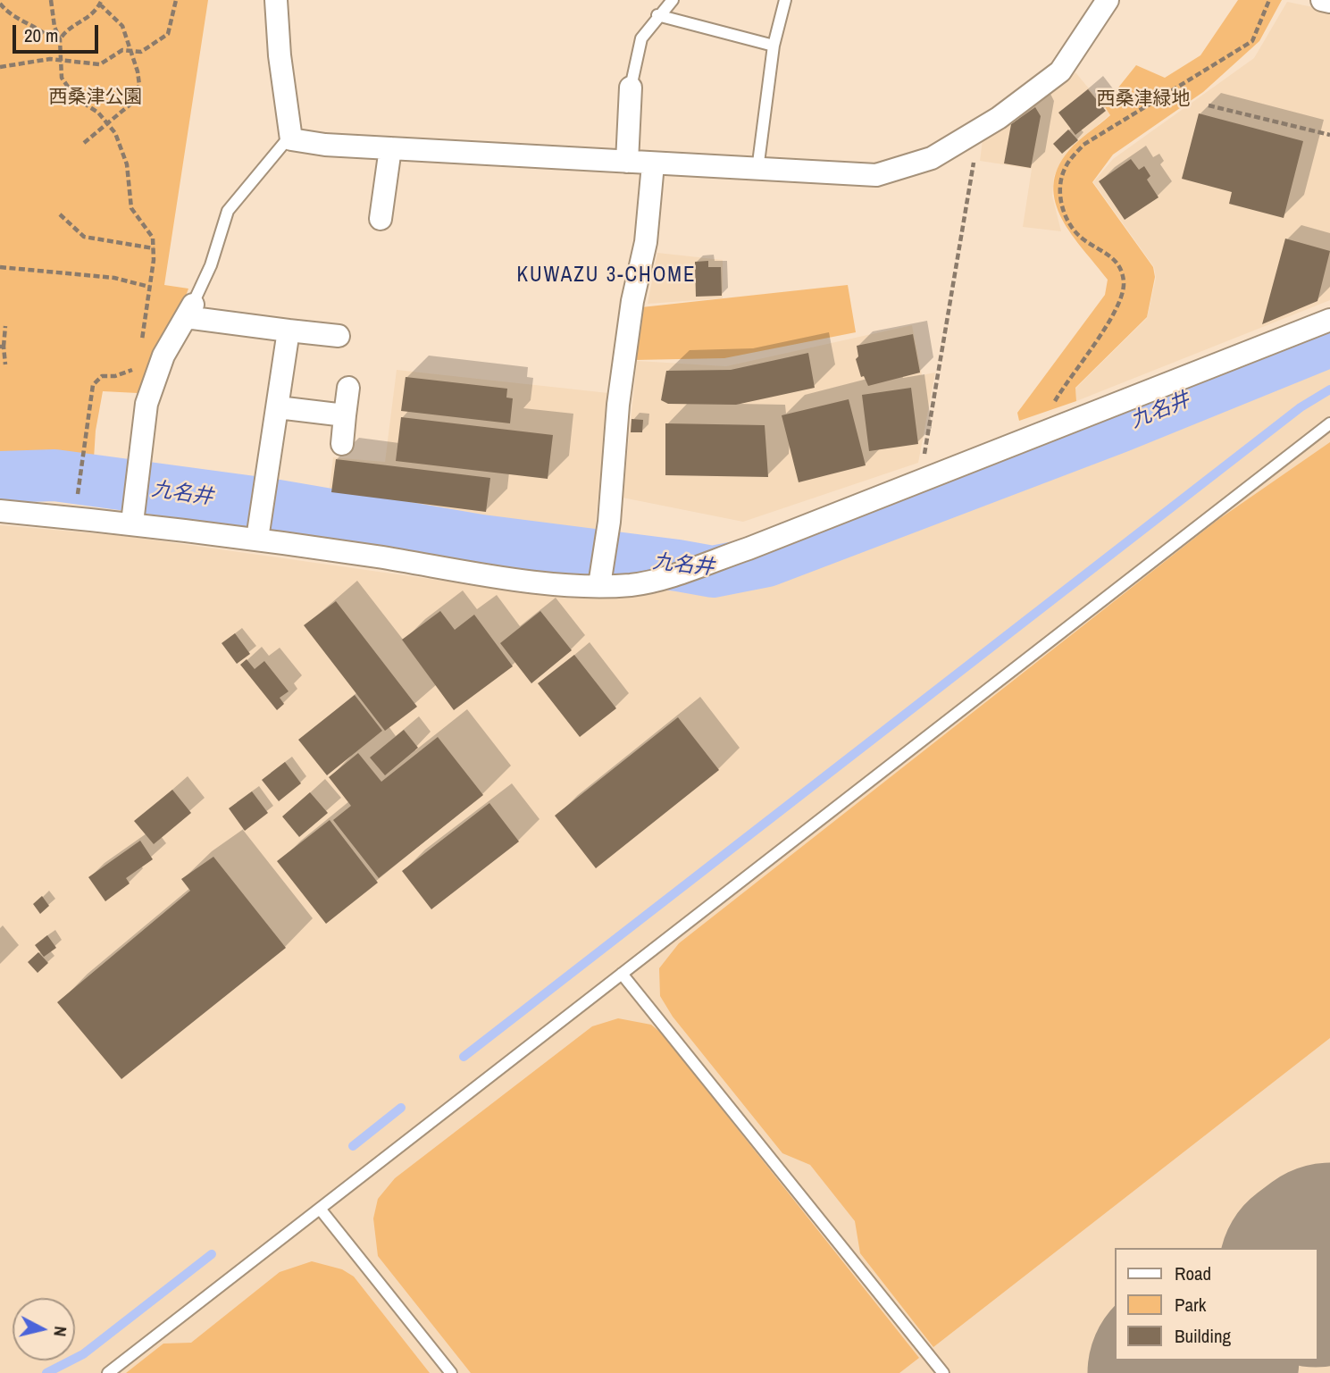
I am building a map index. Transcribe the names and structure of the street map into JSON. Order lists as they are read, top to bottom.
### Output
{
  "districts": ["KUWAZU 3-CHOME"],
  "water": ["九名井"],
  "parks": ["西桑津公園", "西桑津緑地"],
  "legend": ["Road", "Park", "Building"],
  "scale_bar": "20 m",
  "north": "right"
}
